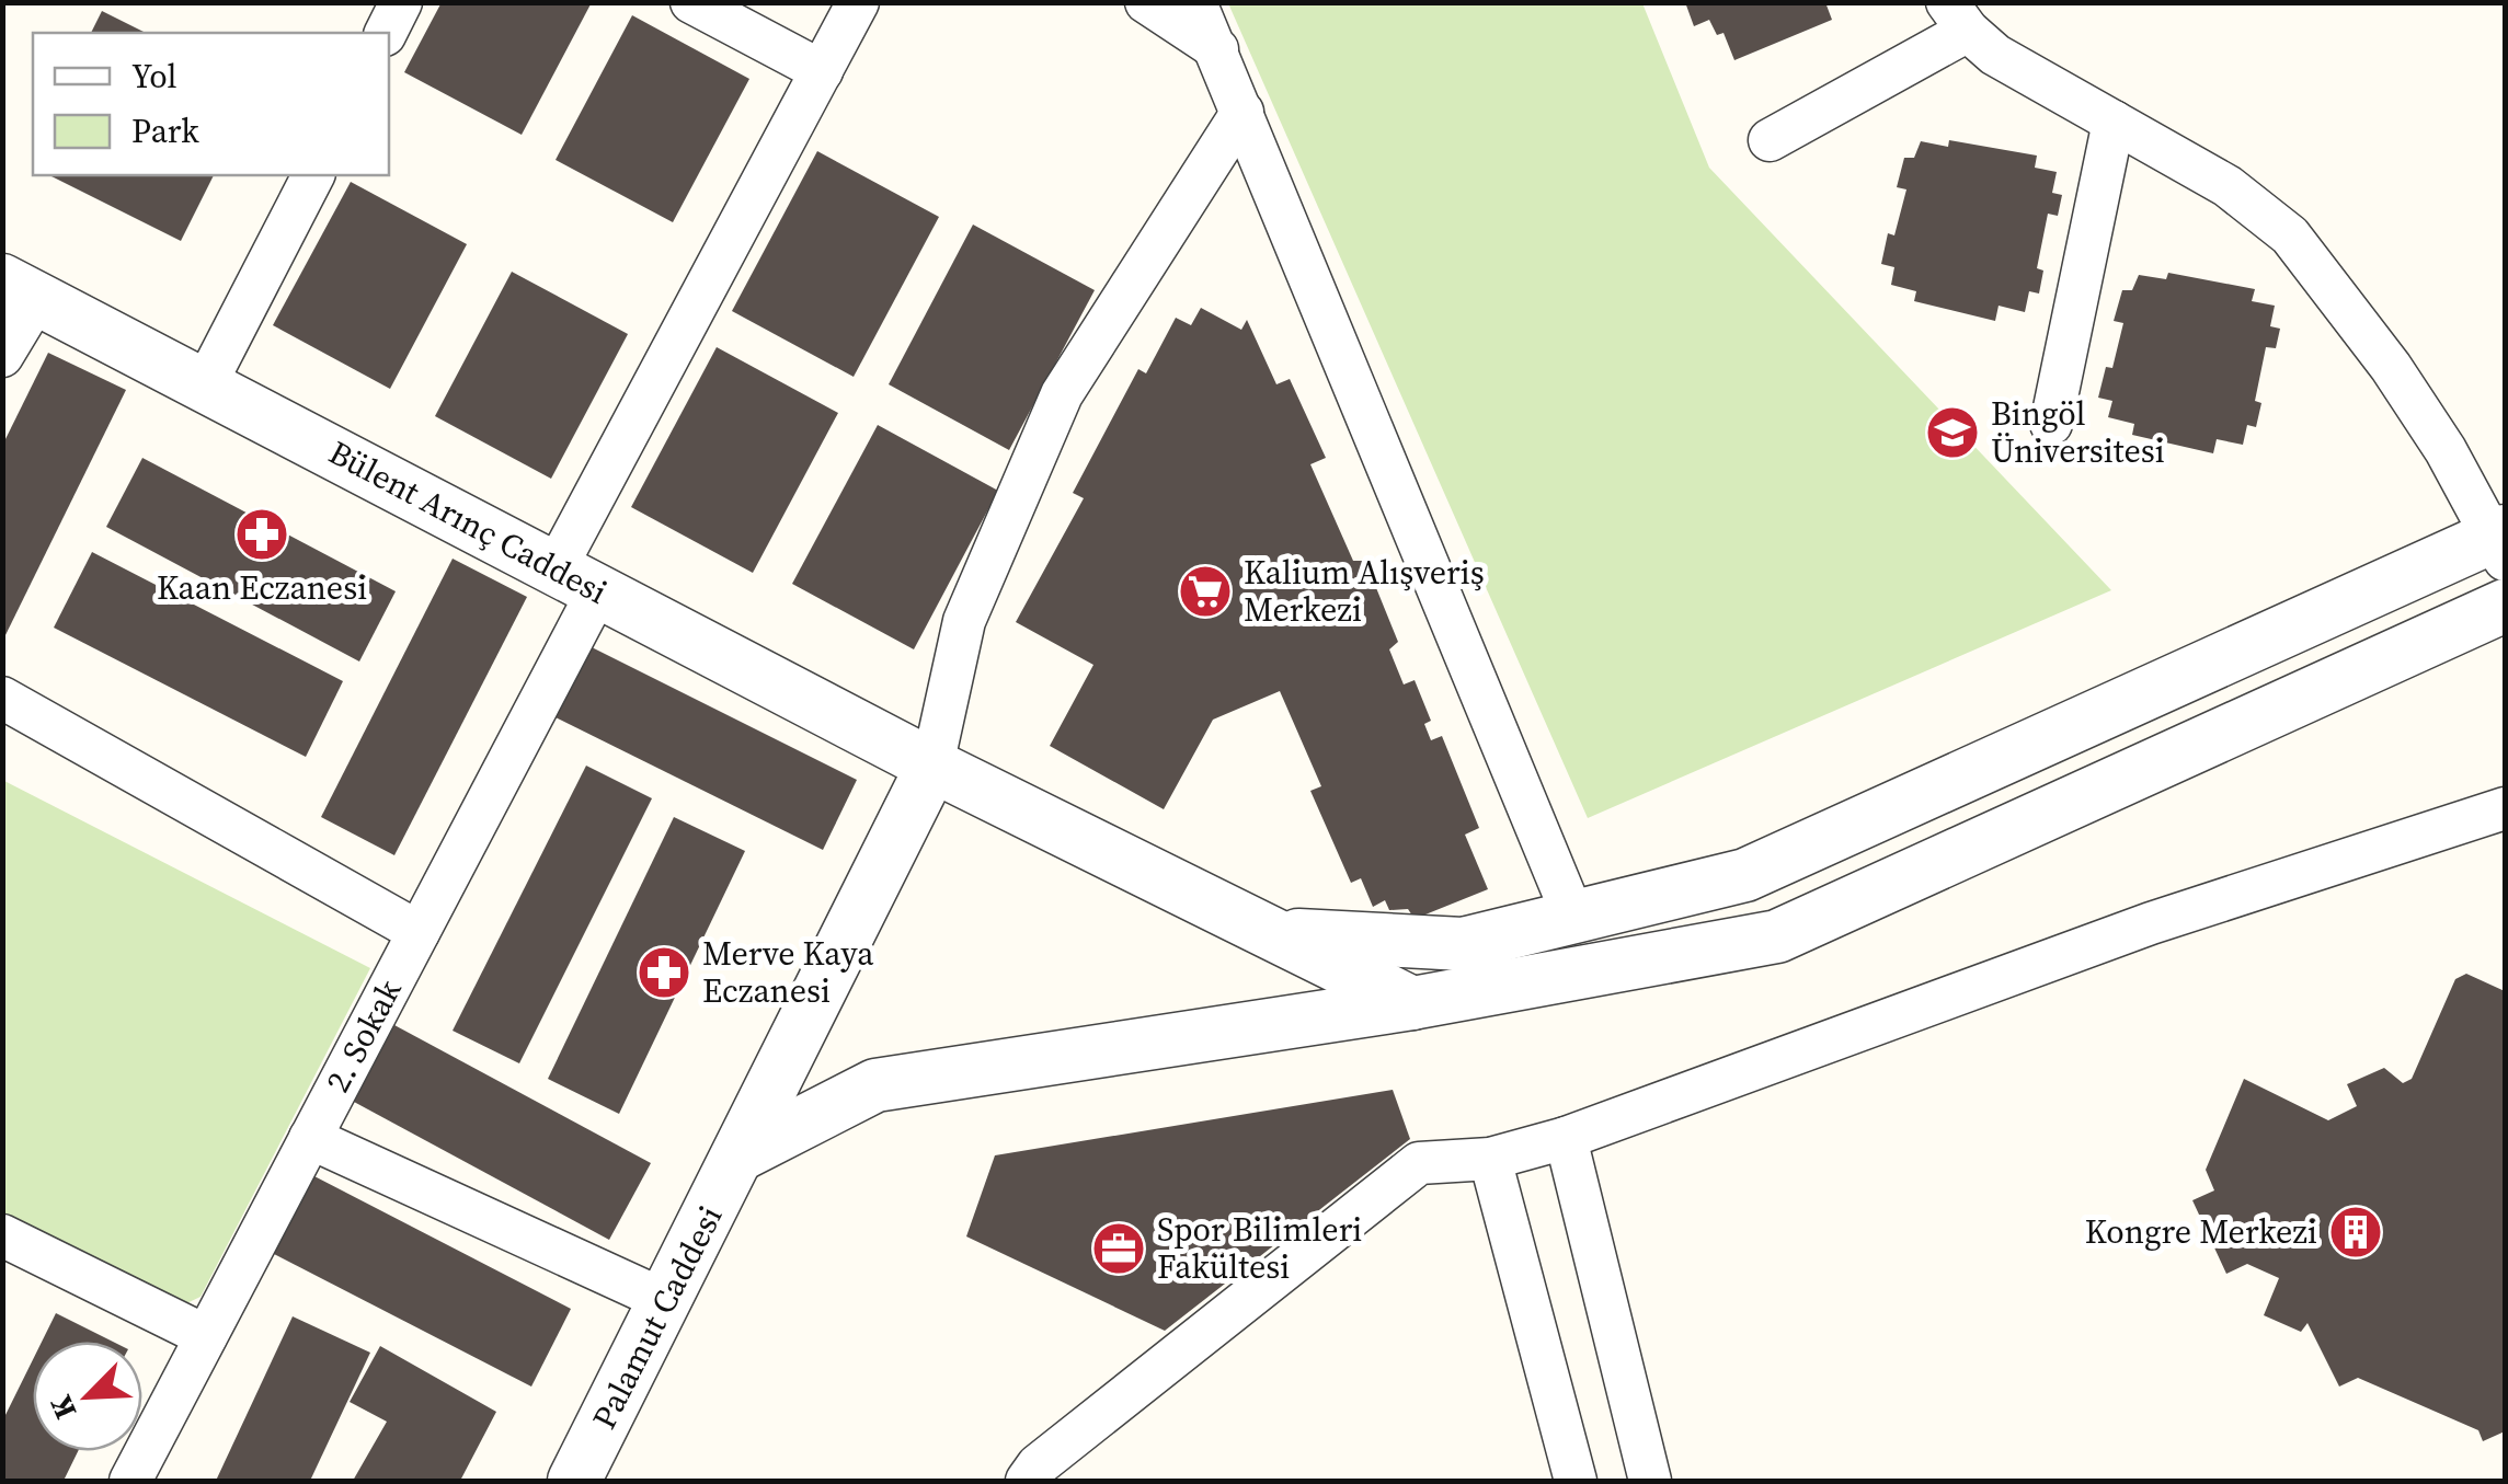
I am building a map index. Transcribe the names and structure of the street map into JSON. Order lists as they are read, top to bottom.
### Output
{
  "streets": {
    "street": ["Bülent Arınç Caddesi", "2. Sokak", "Palamut Caddesi"]
  },
  "crossings": [
    ["Bülent Arınç Caddesi", "2. Sokak"],
    ["Bülent Arınç Caddesi", "Palamut Caddesi"]
  ],
  "places": {
    "school or university": ["Bingöl Üniversitesi"],
    "pharmacy": ["Kaan Eczanesi", "Merve Kaya Eczanesi"],
    "supermarket": ["Kalium Alışveriş Merkezi"],
    "building": ["Kongre Merkezi"],
    "office": ["Spor Bilimleri Fakültesi"]
  },
  "legend": ["Yol", "Park"],
  "north": "bottom left"
}
